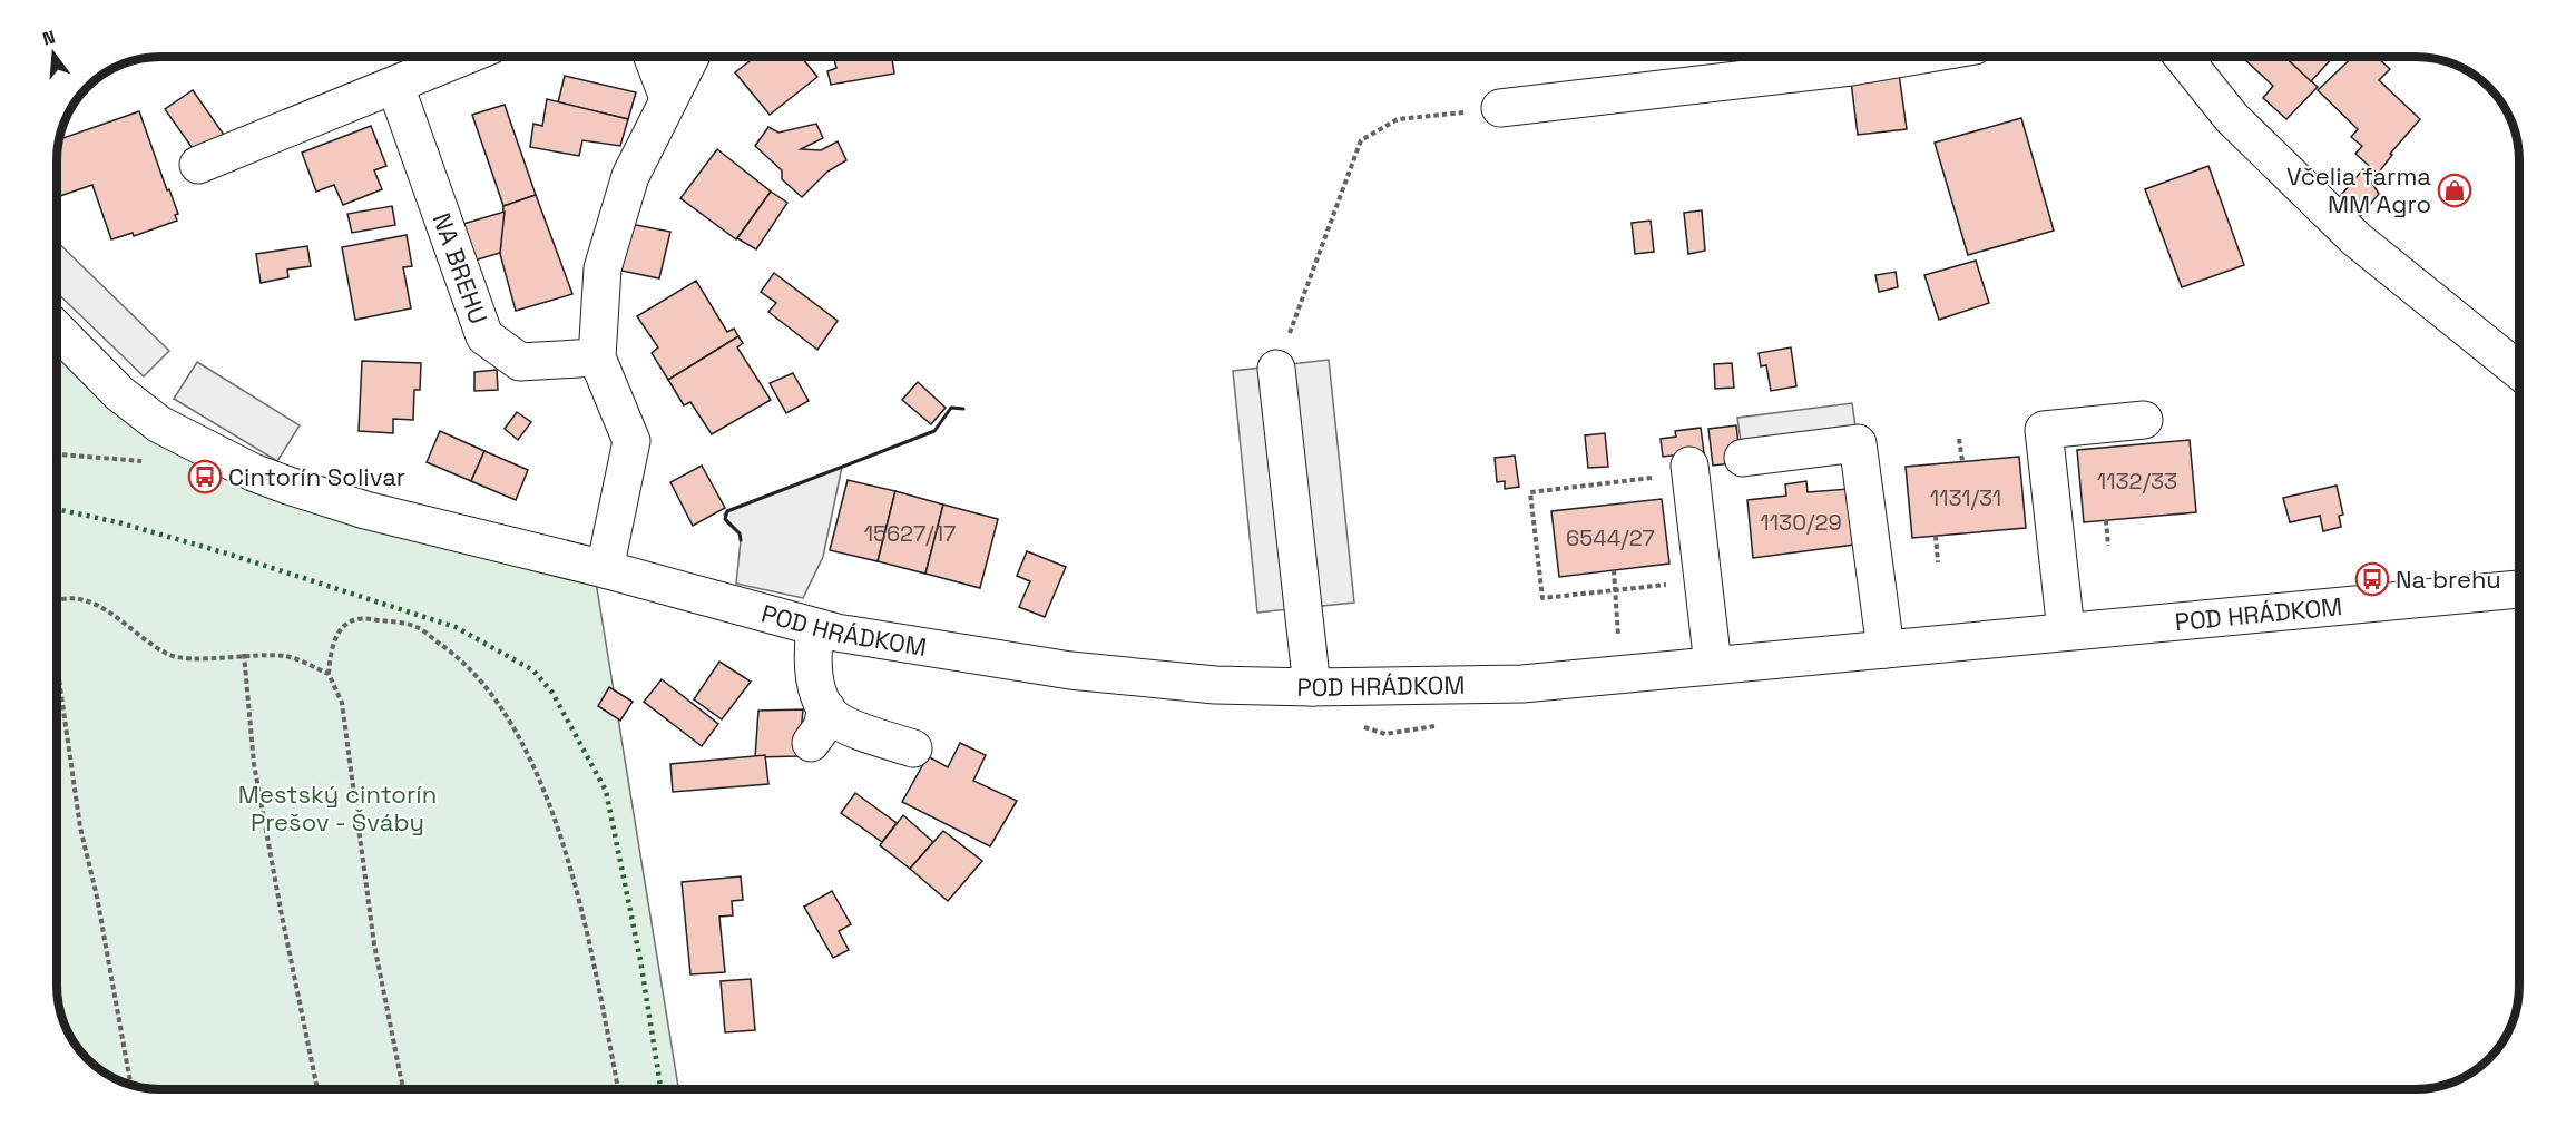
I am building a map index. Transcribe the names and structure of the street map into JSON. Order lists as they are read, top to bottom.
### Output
{
  "streets": {
    "street": ["NA BREHU", "POD HRÁDKOM"]
  },
  "parks": ["Mestský cintorín Prešov - Šváby"],
  "places": {
    "shop": ["Včelia farma MM Agro"],
    "bus stop": ["Cintorín Solivar", "Na brehu"]
  },
  "house_numbers": [
    "1132/33",
    "1131/31",
    "1130/29",
    "15627/17",
    "6544/27"
  ],
  "north": "top"
}
